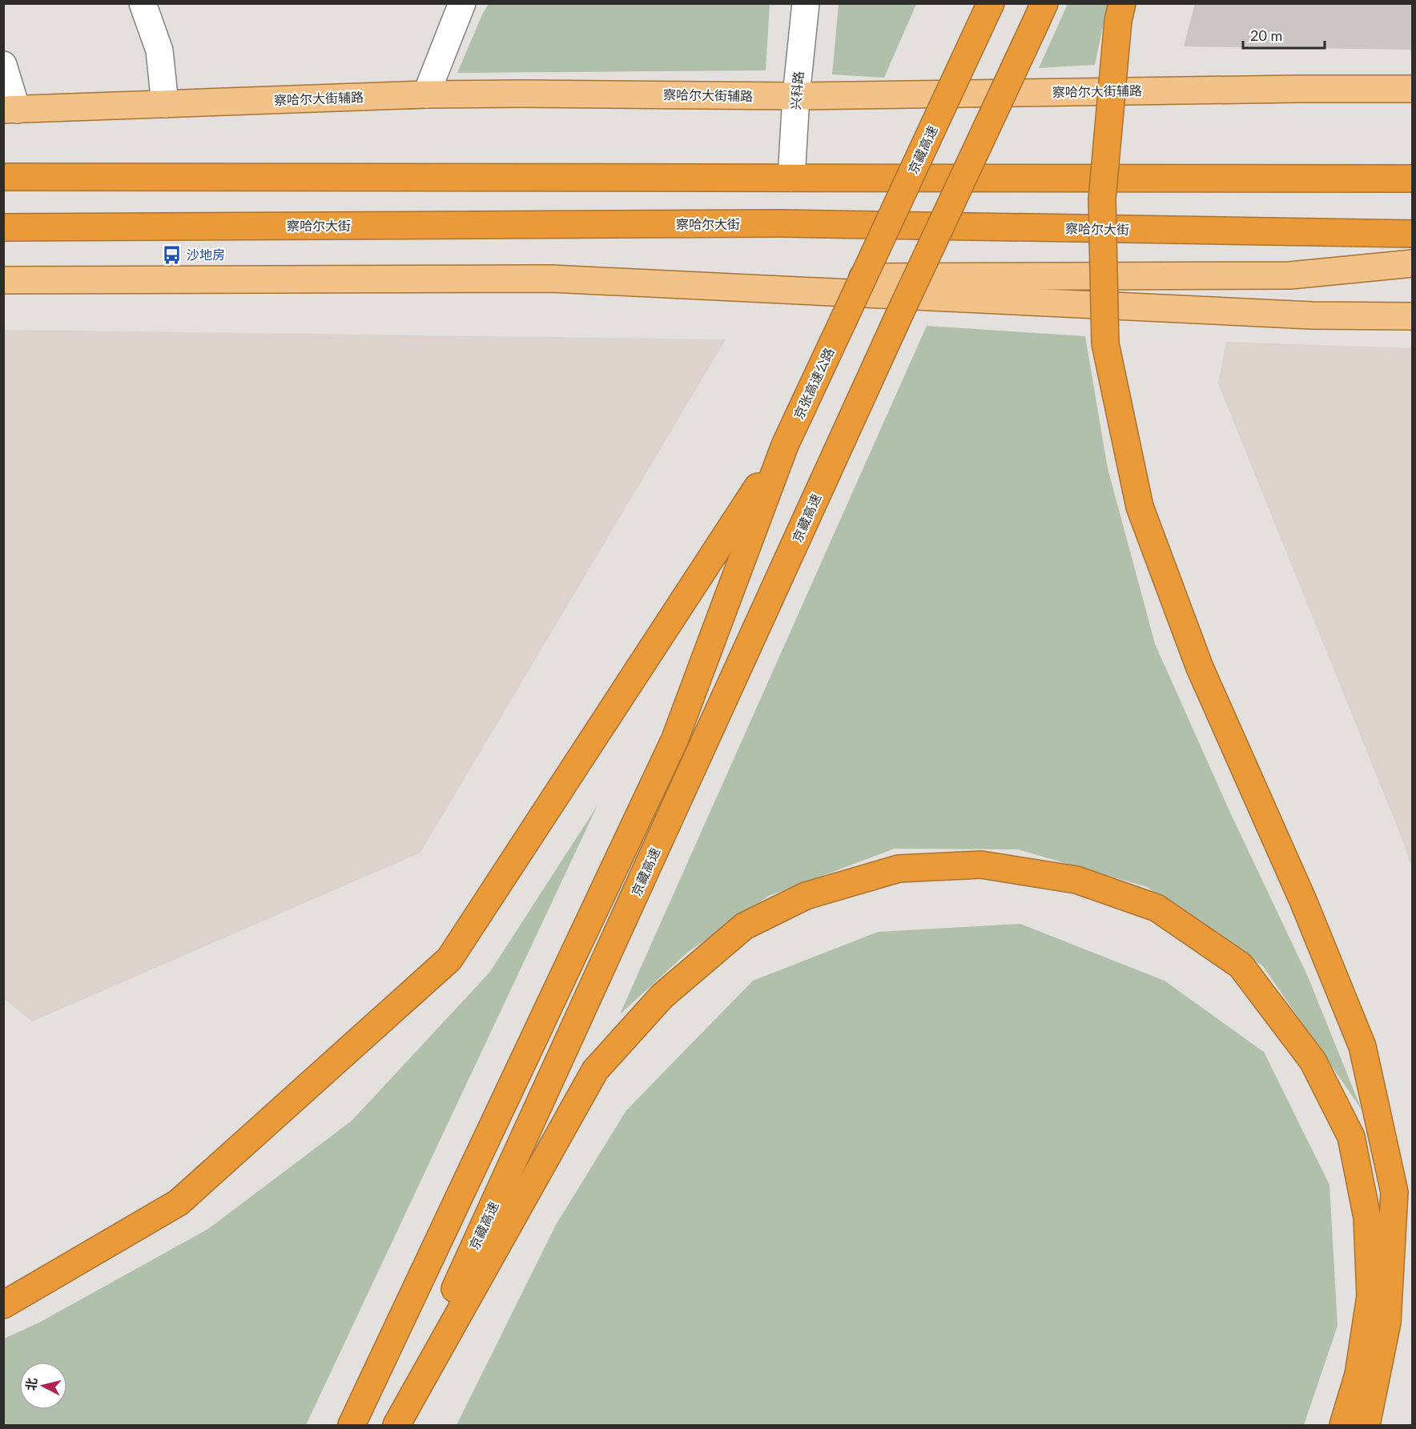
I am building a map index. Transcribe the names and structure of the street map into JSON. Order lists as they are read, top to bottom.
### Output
{
  "streets": {
    "highway": ["京藏高速", "察哈尔大街", "京张高速公路"],
    "main road": ["察哈尔大街辅路"],
    "street": ["兴科路"]
  },
  "crossings": [
    ["兴科路", "察哈尔大街辅路"],
    ["京藏高速", "京张高速公路"]
  ],
  "places": {
    "bus stop": ["沙地房"]
  },
  "scale_bar": "20 m",
  "north": "left"
}
